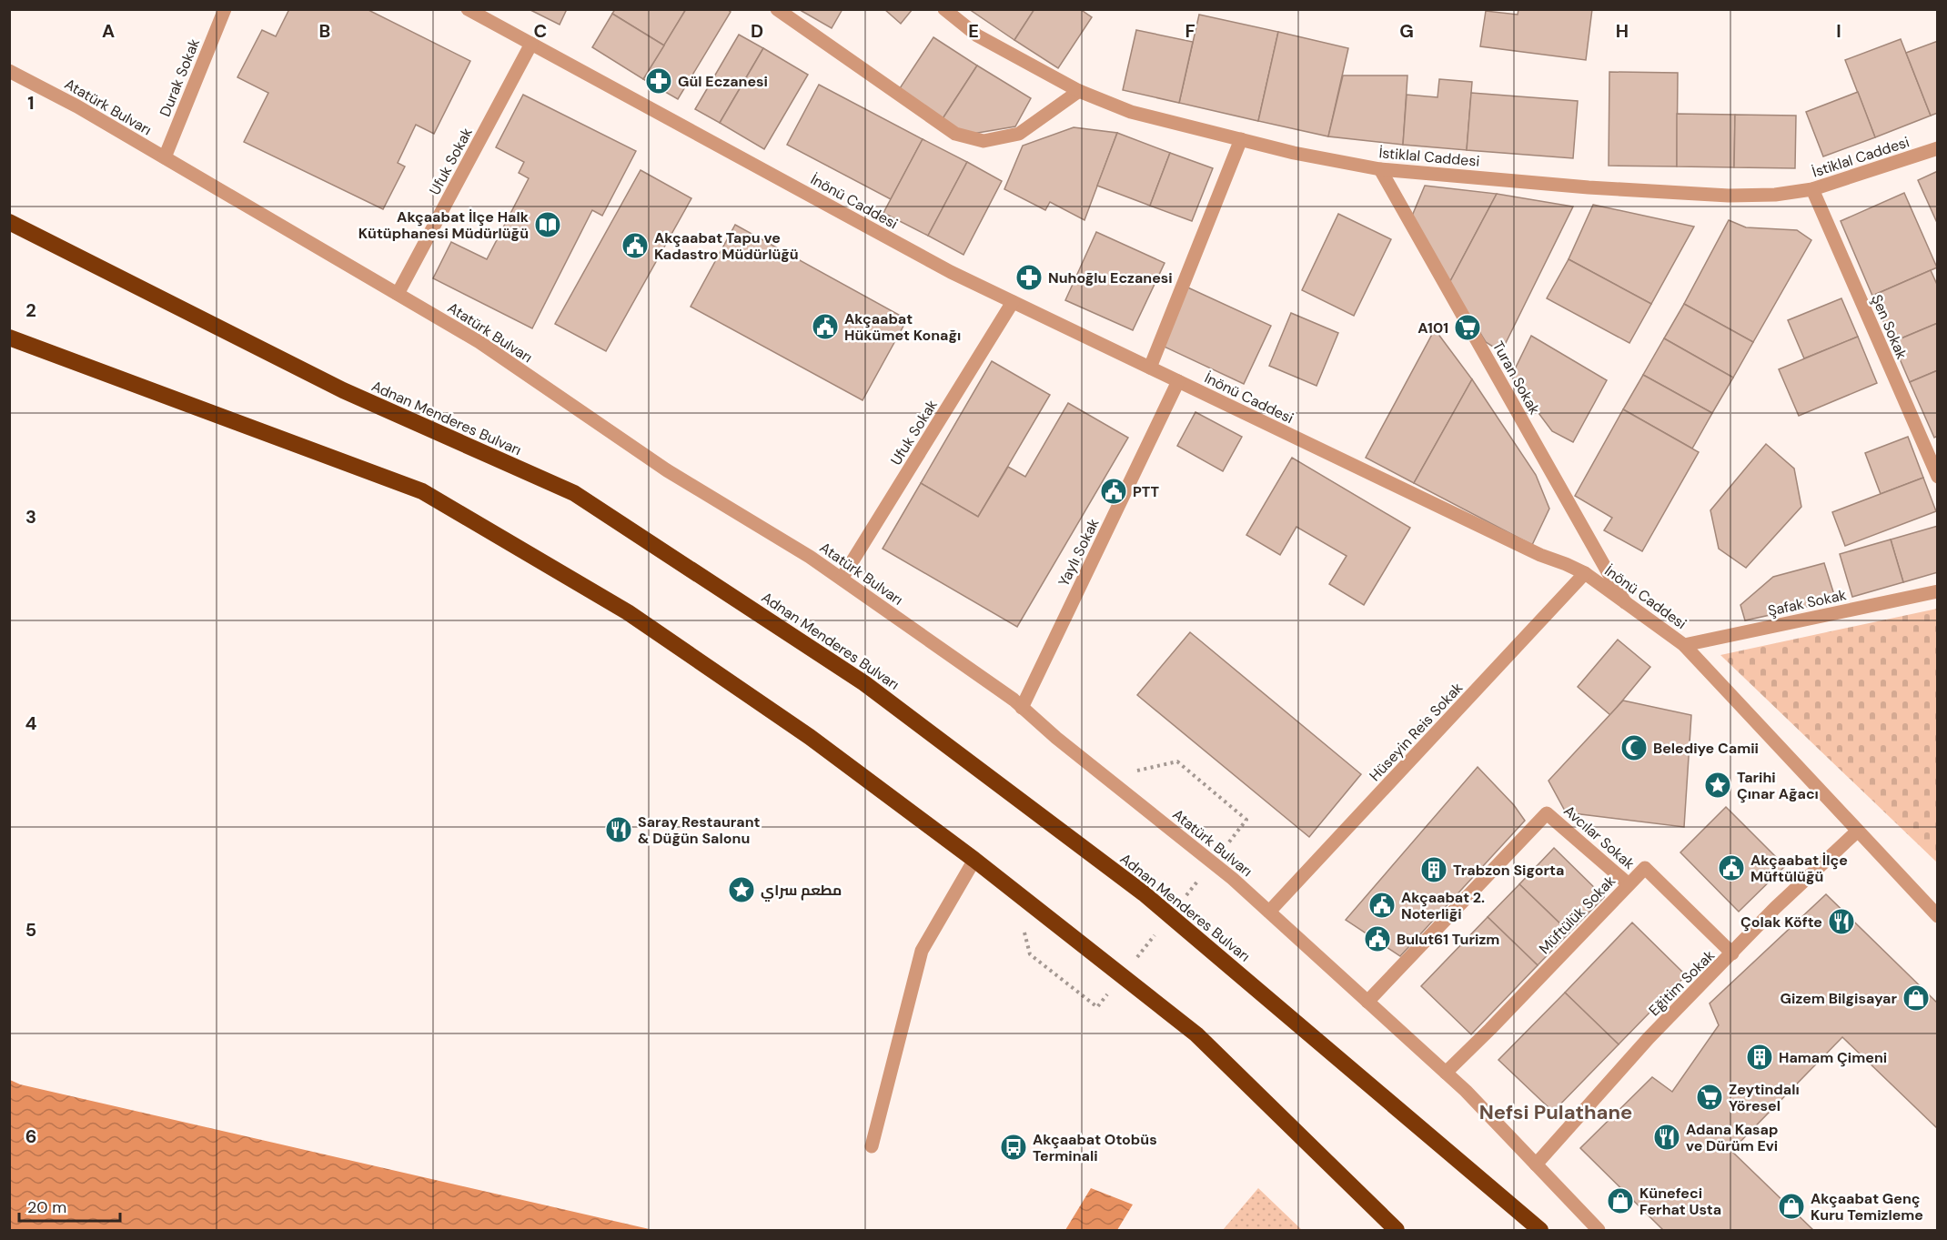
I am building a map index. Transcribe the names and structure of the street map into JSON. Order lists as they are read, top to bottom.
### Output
{
  "streets": {
    "highway": ["Adnan Menderes Bulvarı"],
    "street": [
      "Durak Sokak",
      "Atatürk Bulvarı",
      "İstiklal Caddesi",
      "Ufuk Sokak",
      "İnönü Caddesi",
      "Şen Sokak",
      "Turan Sokak",
      "Yaylı Sokak",
      "Şafak Sokak",
      "Hüseyin Reis Sokak",
      "Avcılar Sokak",
      "Müftülük Sokak",
      "Eğitim Sokak"
    ]
  },
  "crossings": [
    ["Durak Sokak", "Atatürk Bulvarı"],
    ["Atatürk Bulvarı", "Ufuk Sokak"],
    ["Atatürk Bulvarı", "Yaylı Sokak"],
    ["Atatürk Bulvarı", "Hüseyin Reis Sokak"],
    ["Atatürk Bulvarı", "Avcılar Sokak"],
    ["Atatürk Bulvarı", "Müftülük Sokak"],
    ["Atatürk Bulvarı", "Eğitim Sokak"],
    ["İstiklal Caddesi", "Şen Sokak"],
    ["İstiklal Caddesi", "Turan Sokak"],
    ["Ufuk Sokak", "İnönü Caddesi"],
    ["İnönü Caddesi", "Turan Sokak"],
    ["İnönü Caddesi", "Yaylı Sokak"],
    ["İnönü Caddesi", "Şafak Sokak"],
    ["İnönü Caddesi", "Hüseyin Reis Sokak"],
    ["İnönü Caddesi", "Eğitim Sokak"],
    ["Avcılar Sokak", "Müftülük Sokak"],
    ["Müftülük Sokak", "Eğitim Sokak"]
  ],
  "districts": ["Nefsi Pulathane"],
  "places": {
    "pharmacy": ["Gül Eczanesi", "Nuhoğlu Eczanesi"],
    "library": ["Akçaabat İlçe Halk Kütüphanesi Müdürlüğü"],
    "public building": [
      "Akçaabat Tapu ve Kadastro Müdürlüğü",
      "Akçaabat Hükümet Konağı",
      "PTT",
      "Akçaabat İlçe Müftülüğü",
      "Akçaabat 2. Noterliği",
      "Bulut61 Turizm"
    ],
    "supermarket": ["A101", "Zeytindalı Yöresel"],
    "mosque": ["Belediye Camii"],
    "place": ["Tarihi Çınar Ağacı", "مطعم سراي"],
    "restaurant": ["Saray Restaurant & Düğün Salonu", "Çolak Köfte", "Adana Kasap ve Dürüm Evi"],
    "building": ["Trabzon Sigorta", "Hamam Çimeni"],
    "shop": ["Gizem Bilgisayar", "Künefeci Ferhat Usta", "Akçaabat Genç Kuru Temizleme"],
    "bus stop": ["Akçaabat Otobüs Terminali"]
  },
  "scale_bar": "20 m",
  "grid": {
    "columns": [
      "A",
      "B",
      "C",
      "D",
      "E",
      "F",
      "G",
      "H",
      "I"
    ],
    "rows": [
      "1",
      "2",
      "3",
      "4",
      "5",
      "6"
    ]
  }
}
